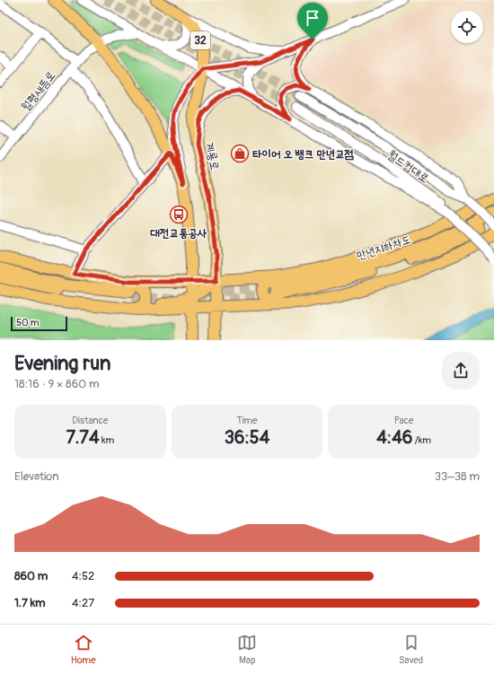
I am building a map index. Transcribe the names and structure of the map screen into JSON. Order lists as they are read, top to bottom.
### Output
{
  "streets": {
    "main road": ["32", "계룡로", "만년지하차도"],
    "street": ["월평새뜸로", "월드컵대로"]
  },
  "places": {
    "shop": ["타이어 오 뱅크 만년교점"],
    "bus stop": ["대전교통공사"]
  },
  "scale_bar": "50 m",
  "page": {
    "scale": "50 m",
    "heading": ["Evening run", "18:16 · 9 × 860 m"],
    "stats": [
      ["Distance", "7.74 km"],
      ["Time", "36:54"],
      ["Pace", "4:46 /km"]
    ],
    "chart": ["Elevation", "33–38 m"],
    "list": [
      {
        "name": "860 m",
        "note": "4:52"
      },
      {
        "name": "1.7 km",
        "note": "4:27"
      }
    ],
    "tabs": ["Home", "Map", "Saved"]
  }
}
